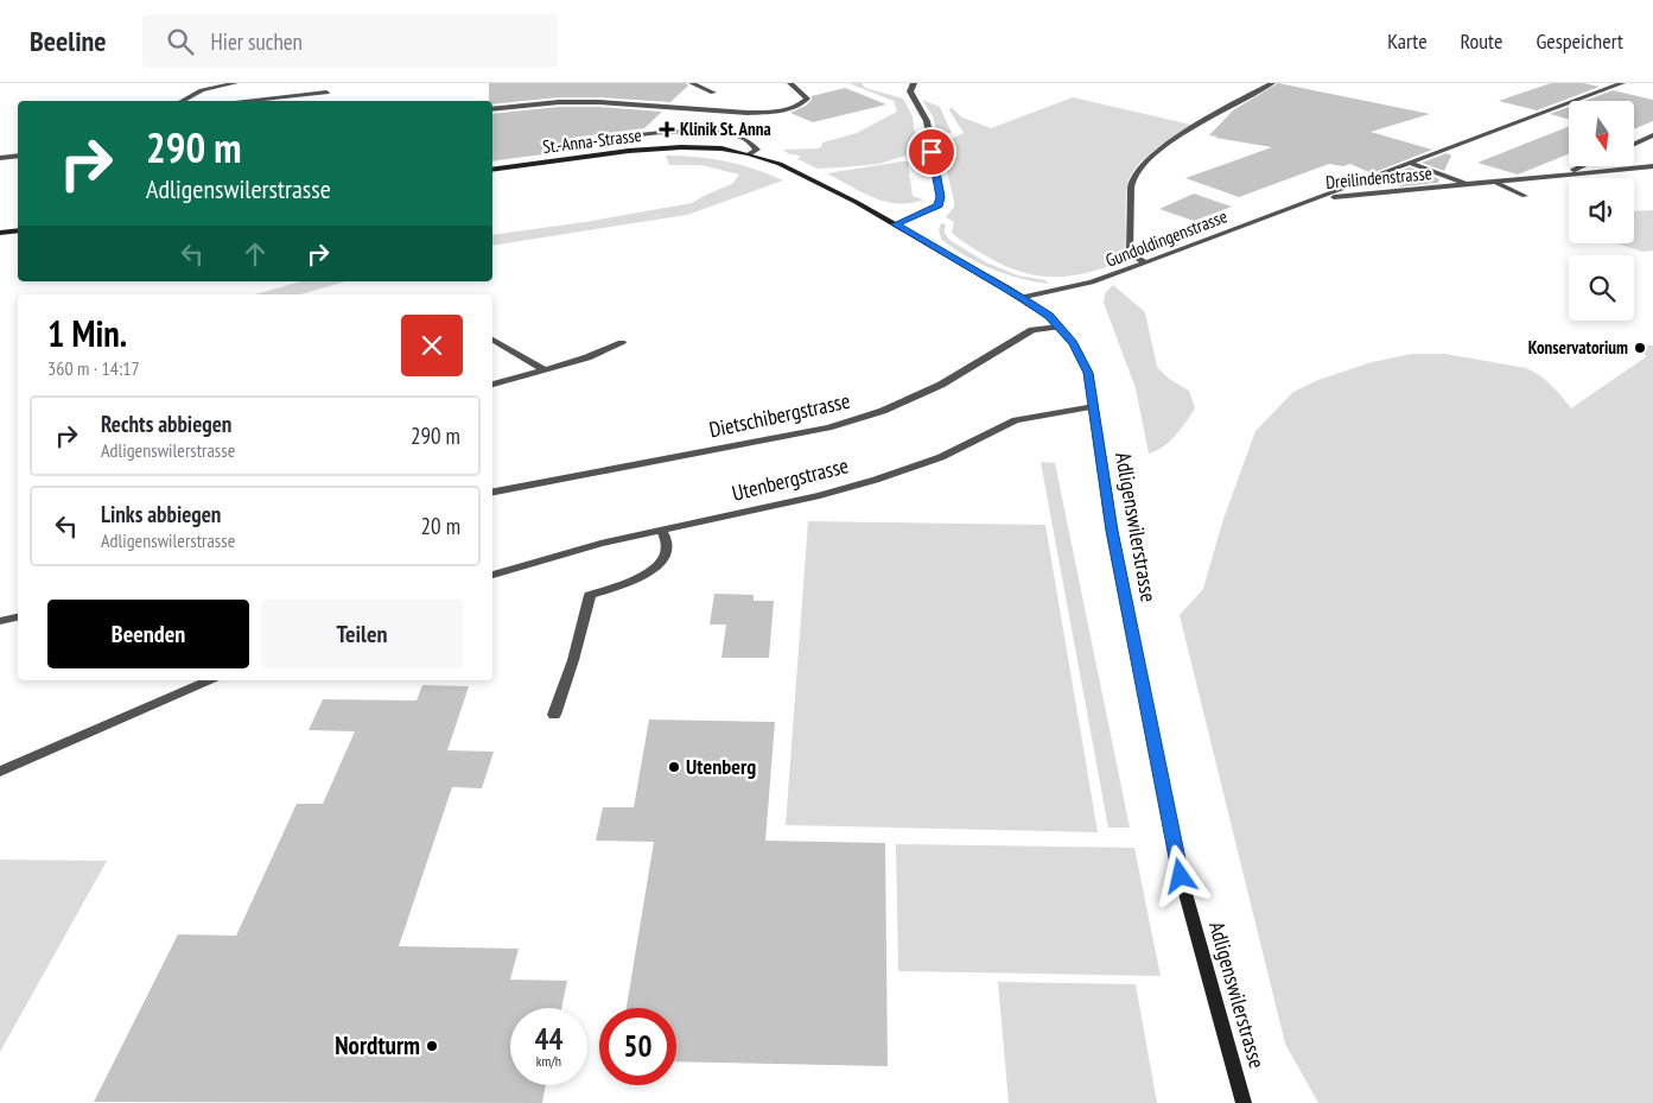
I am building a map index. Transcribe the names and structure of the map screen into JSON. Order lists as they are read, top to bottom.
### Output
{
  "streets": {
    "main road": ["St.-Anna-Strasse", "Adligenswilerstrasse"],
    "street": [
      "Dreilindenstrasse",
      "Gundoldingenstrasse",
      "Dietschibergstrasse",
      "Utenbergstrasse"
    ]
  },
  "crossings": [
    ["St.-Anna-Strasse", "Adligenswilerstrasse"],
    ["Dreilindenstrasse", "Gundoldingenstrasse"],
    ["Gundoldingenstrasse", "Adligenswilerstrasse"],
    ["Dietschibergstrasse", "Adligenswilerstrasse"],
    ["Utenbergstrasse", "Adligenswilerstrasse"]
  ],
  "places": {
    "health": ["Klinik St. Anna"],
    "other": ["Konservatorium", "Utenberg", "Nordturm"]
  },
  "north": "bottom",
  "page": {
    "header": "Beeline",
    "search": "Hier suchen",
    "nav": ["Karte", "Route", "Gespeichert"],
    "turn": ["290 m", "Adligenswilerstrasse"],
    "heading": ["1 Min.", "360 m · 14:17"],
    "list": [
      {
        "name": "Rechts abbiegen",
        "note": "Adligenswilerstrasse",
        "value": "290 m"
      },
      {
        "name": "Links abbiegen",
        "note": "Adligenswilerstrasse",
        "value": "20 m"
      }
    ],
    "buttons": ["Beenden", "Teilen"],
    "speed": "44 km/h",
    "limit": "50"
  }
}
